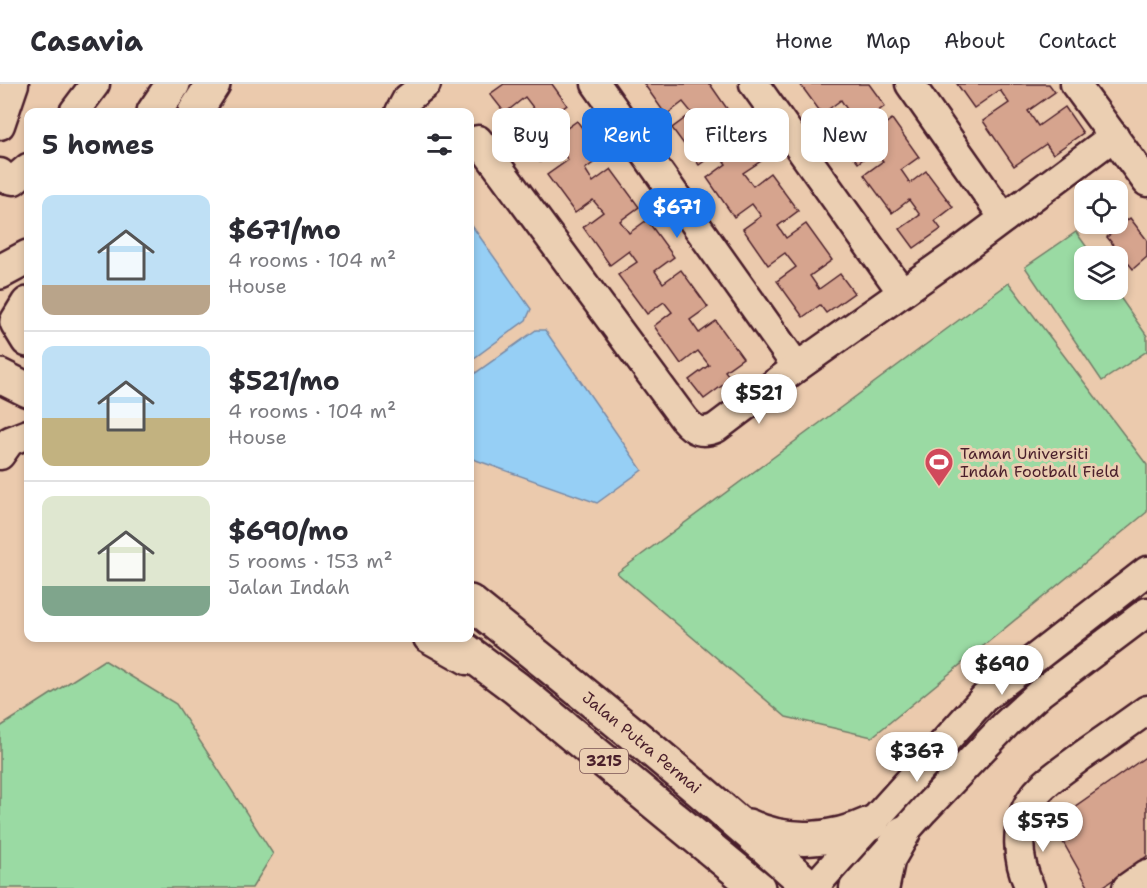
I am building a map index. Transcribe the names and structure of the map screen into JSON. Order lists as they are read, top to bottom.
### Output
{
  "streets": {
    "main road": ["Jalan Putra Permai", "3215"]
  },
  "places": {
    "sports": ["Taman Universiti Indah Football Field"]
  },
  "page": {
    "header": "Casavia",
    "nav": [
      "Home",
      "Map",
      "About",
      "Contact"
    ],
    "chip": [
      "Buy",
      "Rent",
      "Filters",
      "New"
    ],
    "heading": "5 homes",
    "list": [
      {
        "name": "$671/mo",
        "note": "4 rooms · 104 m² · House"
      },
      {
        "name": "$521/mo",
        "note": "4 rooms · 104 m² · House"
      },
      {
        "name": "$690/mo",
        "note": "5 rooms · 153 m² · Jalan Indah"
      }
    ],
    "price": [
      "$671",
      "$521",
      "$690",
      "$367",
      "$575"
    ]
  }
}
